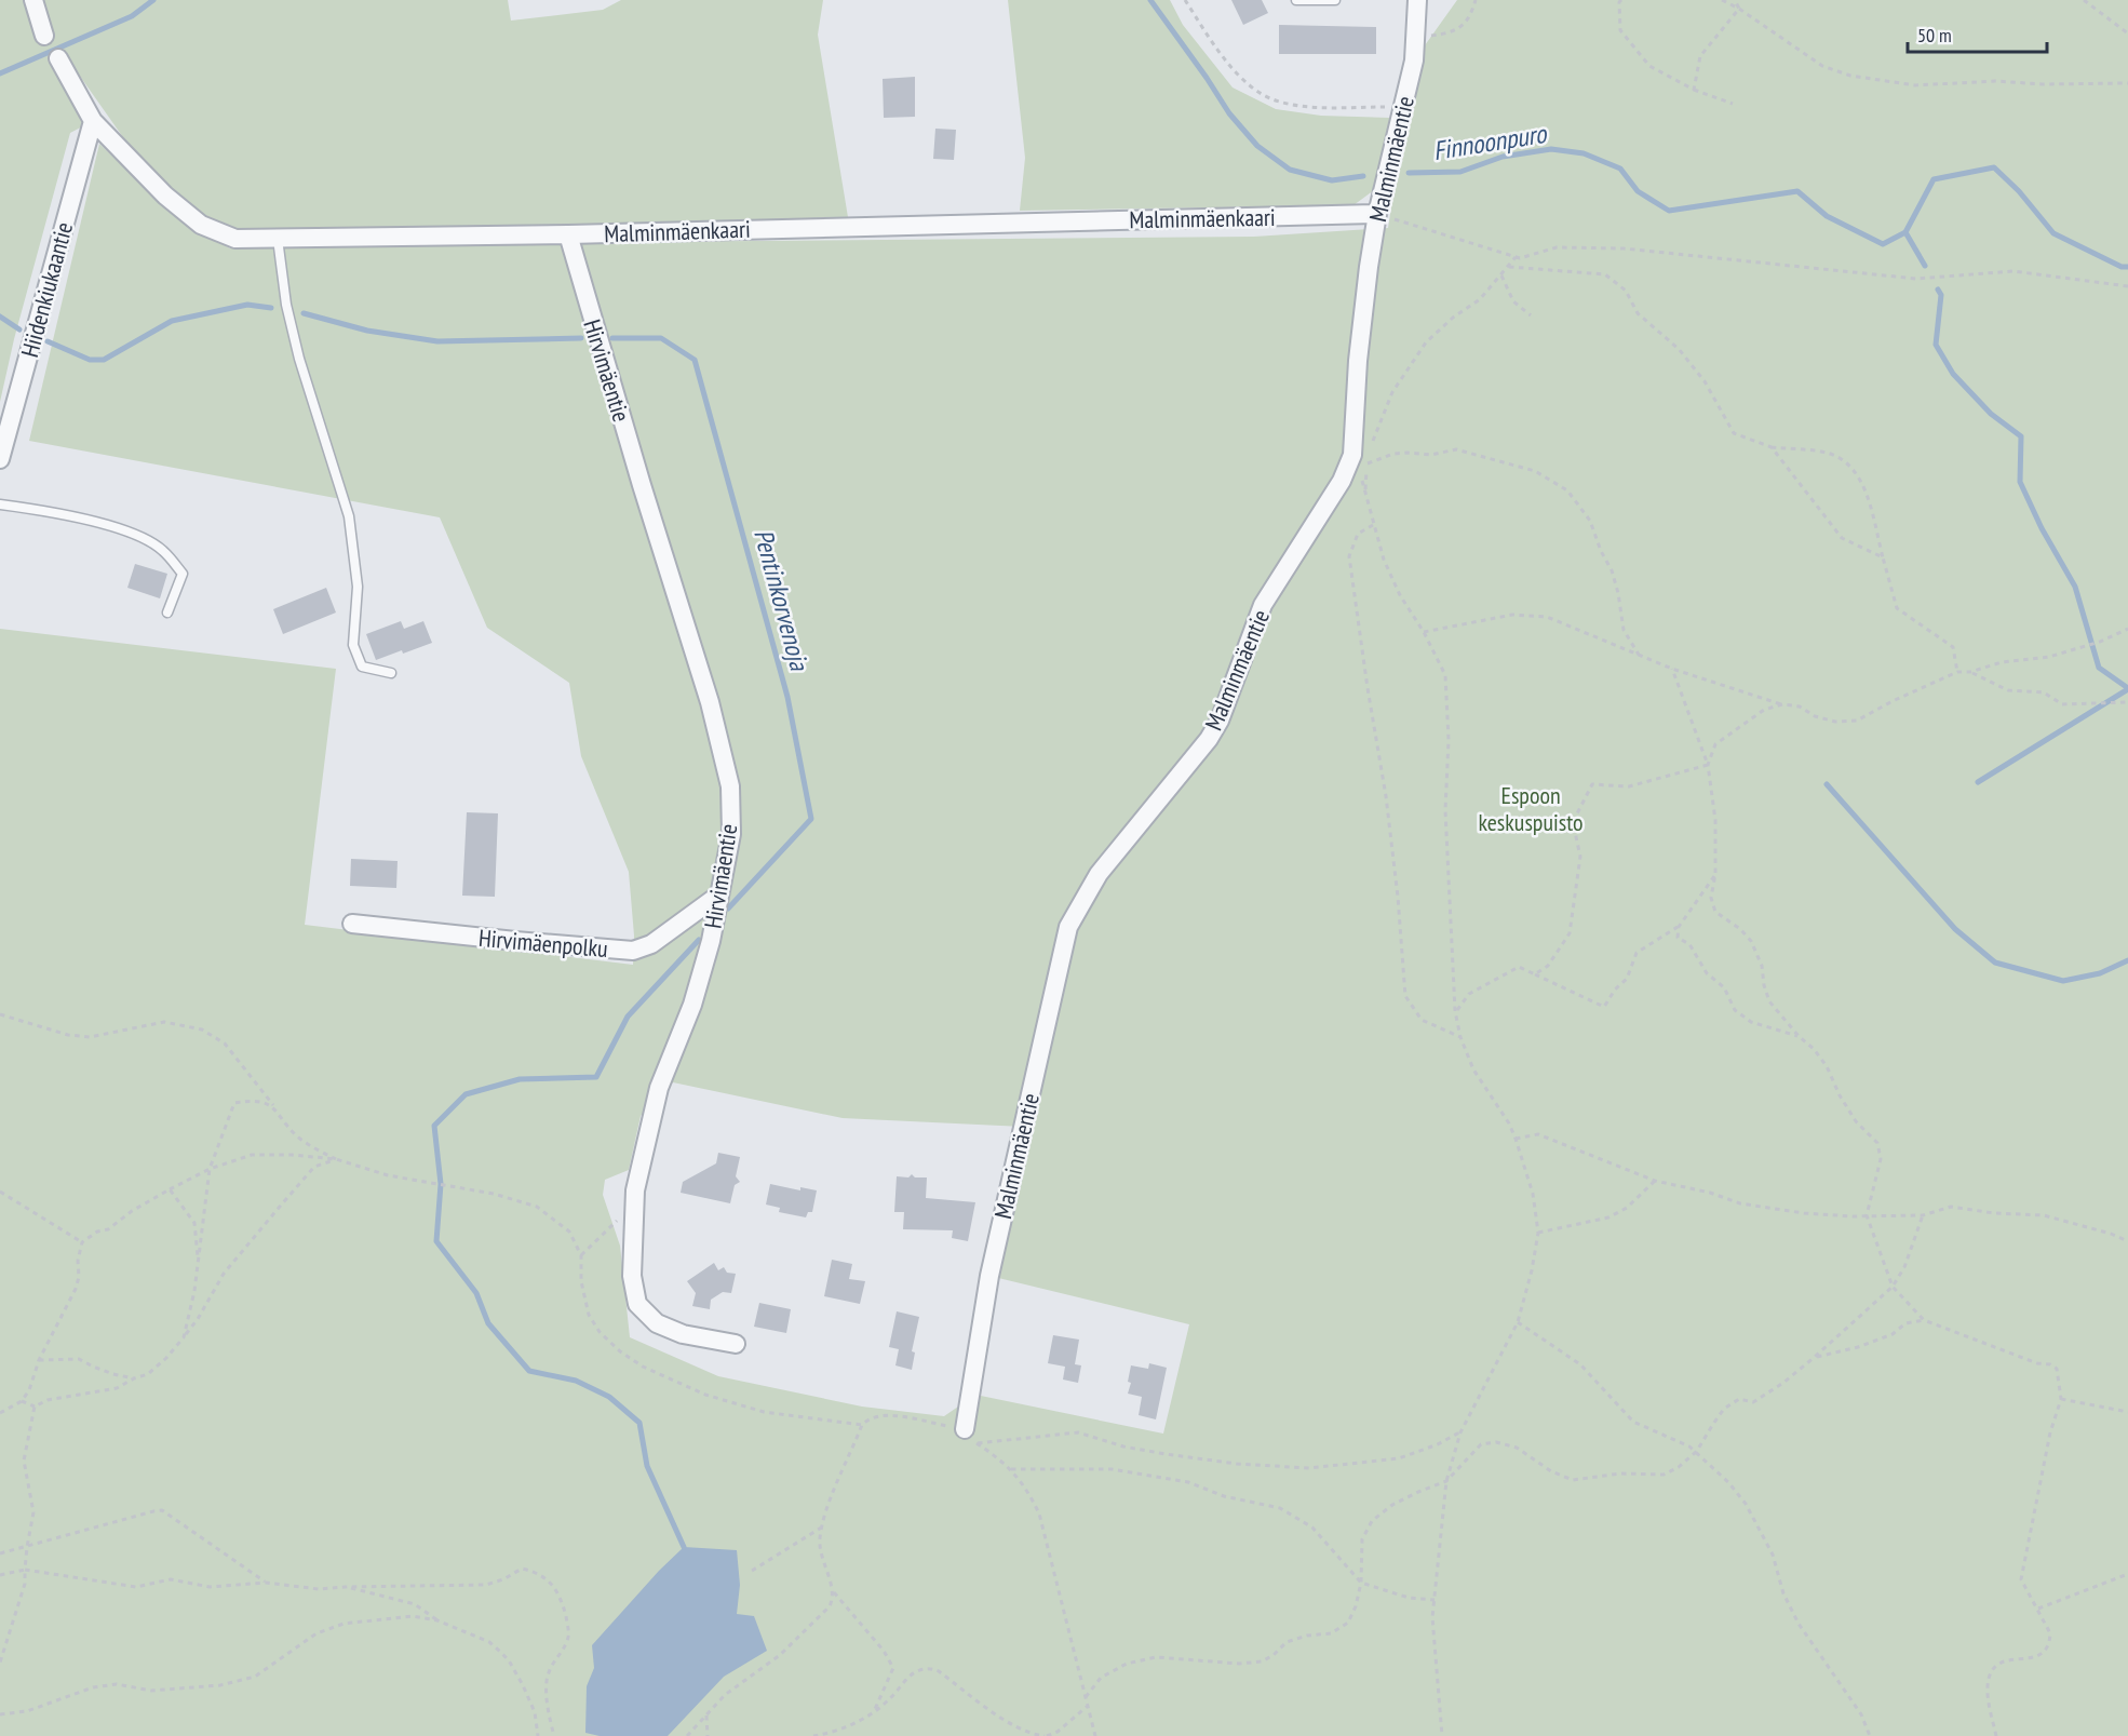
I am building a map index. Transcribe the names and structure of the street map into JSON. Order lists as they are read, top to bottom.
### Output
{
  "streets": {
    "street": [
      "Malminmäentie",
      "Malminmäenkaari",
      "Hiidenkiukaantie",
      "Hirvimäentie",
      "Hirvimäenpolku"
    ]
  },
  "crossings": [
    ["Malminmäentie", "Malminmäenkaari"],
    ["Malminmäenkaari", "Hiidenkiukaantie"],
    ["Malminmäenkaari", "Hirvimäentie"],
    ["Hirvimäentie", "Hirvimäenpolku"]
  ],
  "water": ["Finnoonpuro", "Pentinkorvenoja"],
  "parks": ["Espoon keskuspuisto"],
  "scale_bar": "50 m"
}
